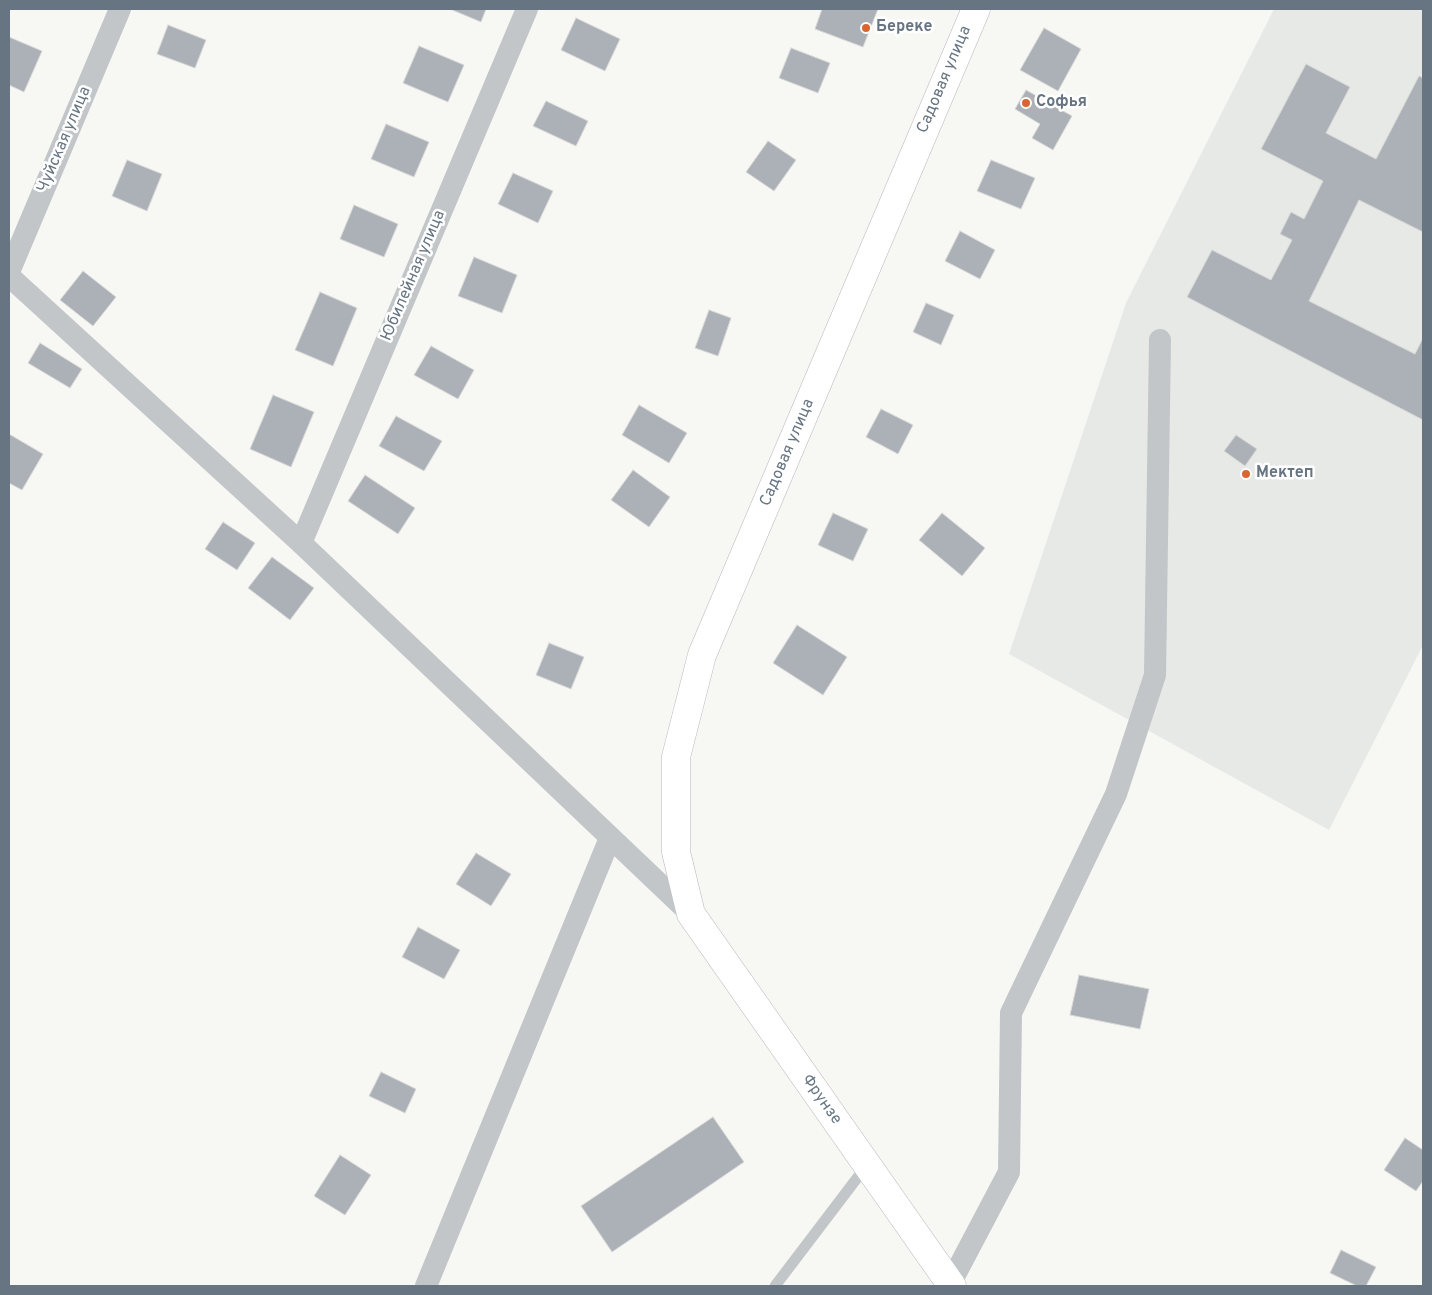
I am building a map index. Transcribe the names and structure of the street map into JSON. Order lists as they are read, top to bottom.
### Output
{
  "streets": {
    "street": [
      "Садовая улица",
      "Чуйская улица",
      "Юбилейная улица",
      "Фрунзе"
    ]
  },
  "crossings": [
    ["Садовая улица", "Фрунзе"]
  ],
  "places": ["Береке", "Софья", "Мектеп"]
}
